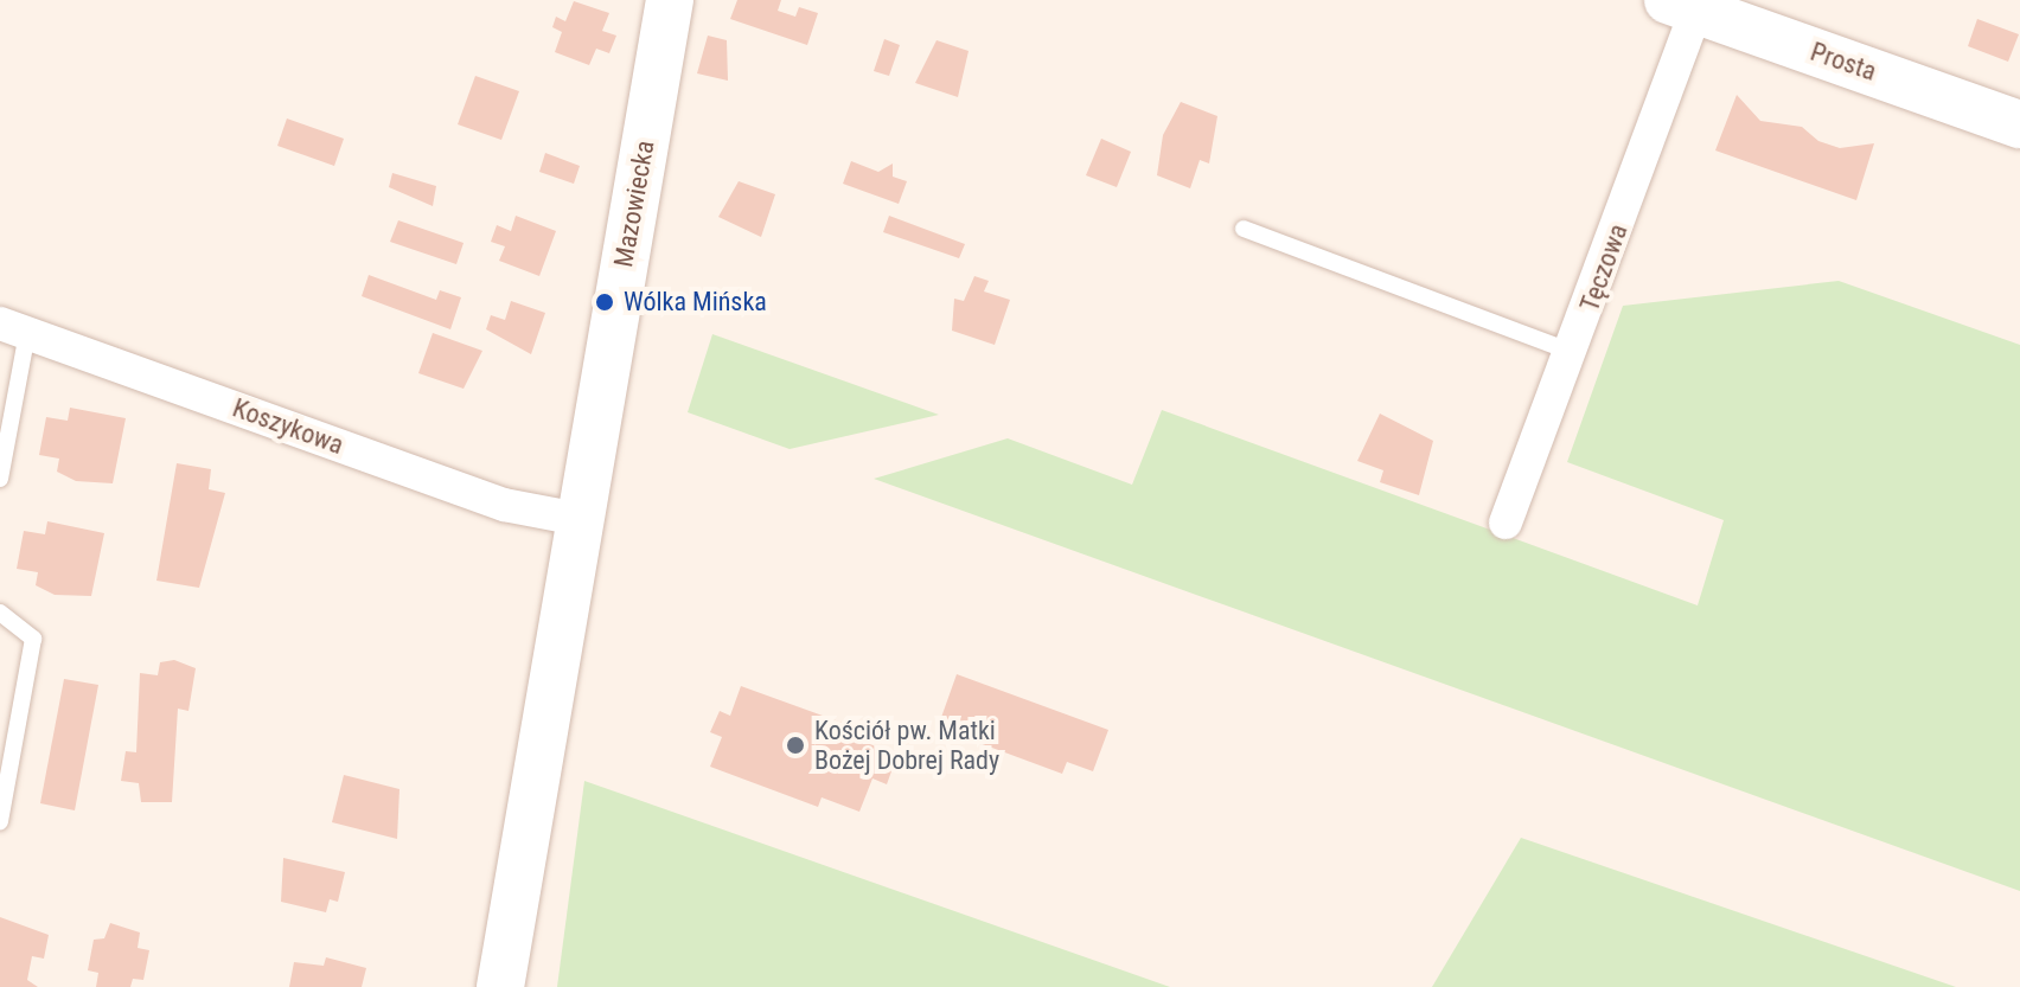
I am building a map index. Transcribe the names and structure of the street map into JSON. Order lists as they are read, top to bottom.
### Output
{
  "streets": {
    "street": [
      "Prosta",
      "Mazowiecka",
      "Tęczowa",
      "Koszykowa"
    ]
  },
  "crossings": [
    ["Prosta", "Tęczowa"],
    ["Mazowiecka", "Koszykowa"]
  ],
  "places": ["Wólka Mińska", "Kościół pw. Matki Bożej Dobrej Rady"]
}
